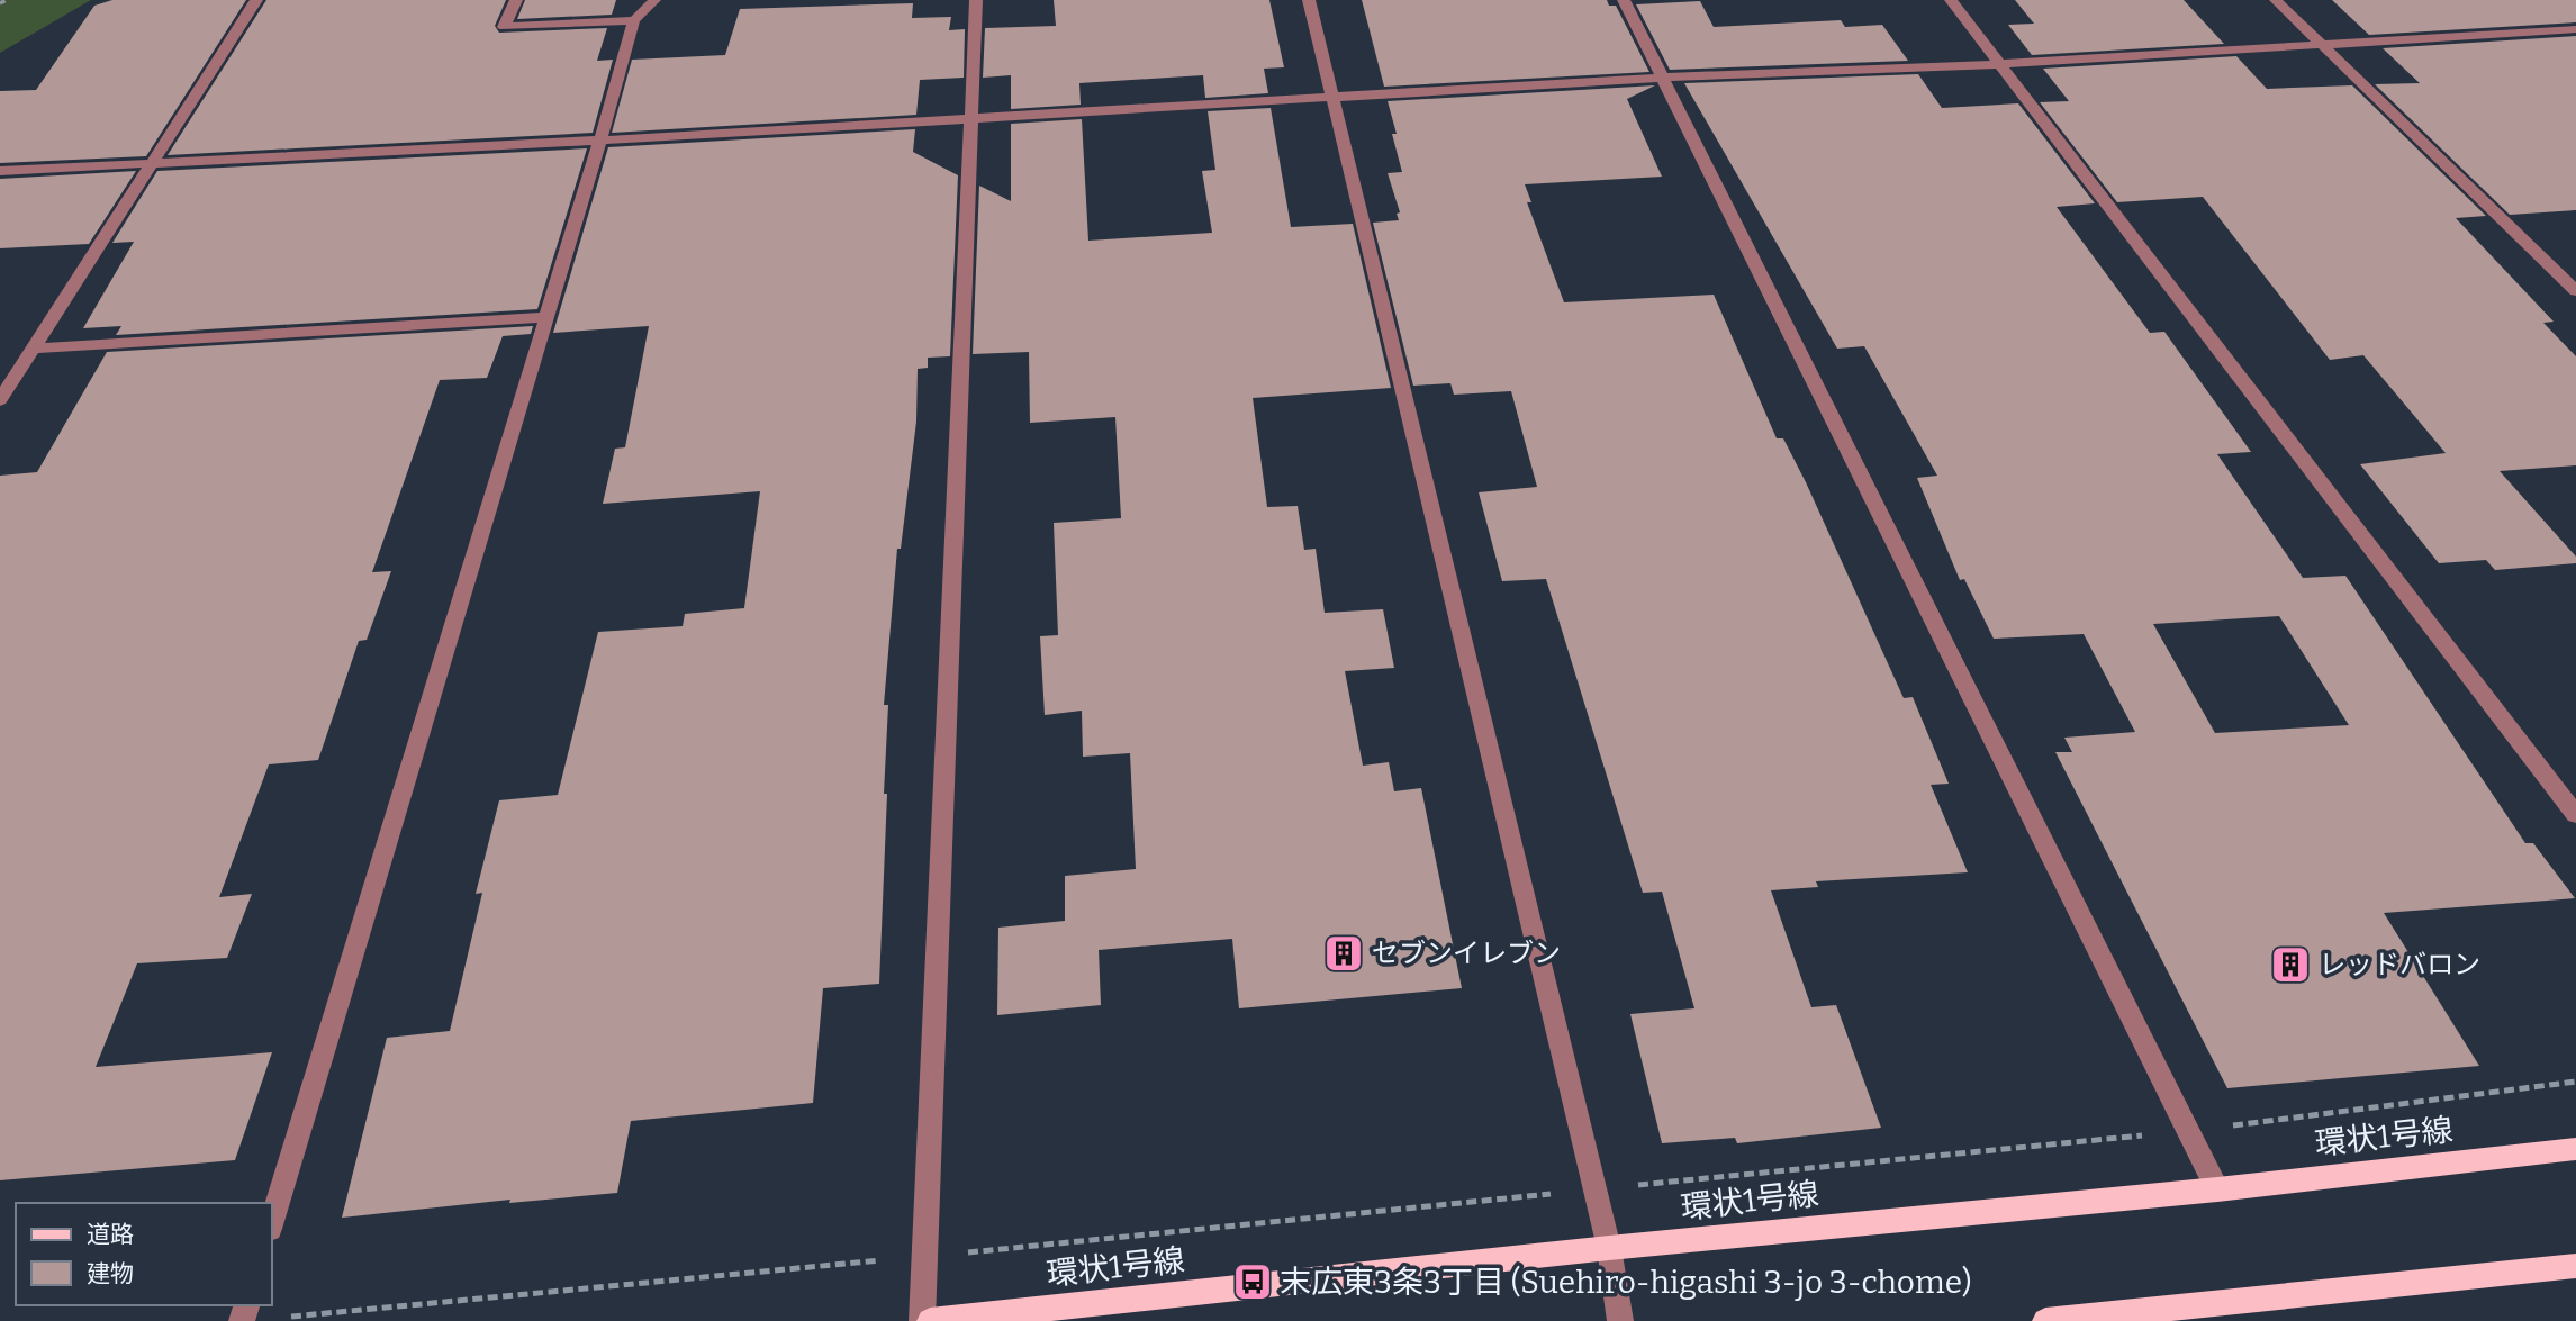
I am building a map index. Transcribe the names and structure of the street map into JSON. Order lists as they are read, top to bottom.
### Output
{
  "streets": {
    "main road": ["環状1号線"]
  },
  "places": {
    "building": ["セブンイレブン", "レッドバロン"],
    "bus stop": ["末広東3条3丁目 (Suehiro-higashi 3-jo 3-chome)"]
  },
  "legend": ["道路", "建物"]
}
